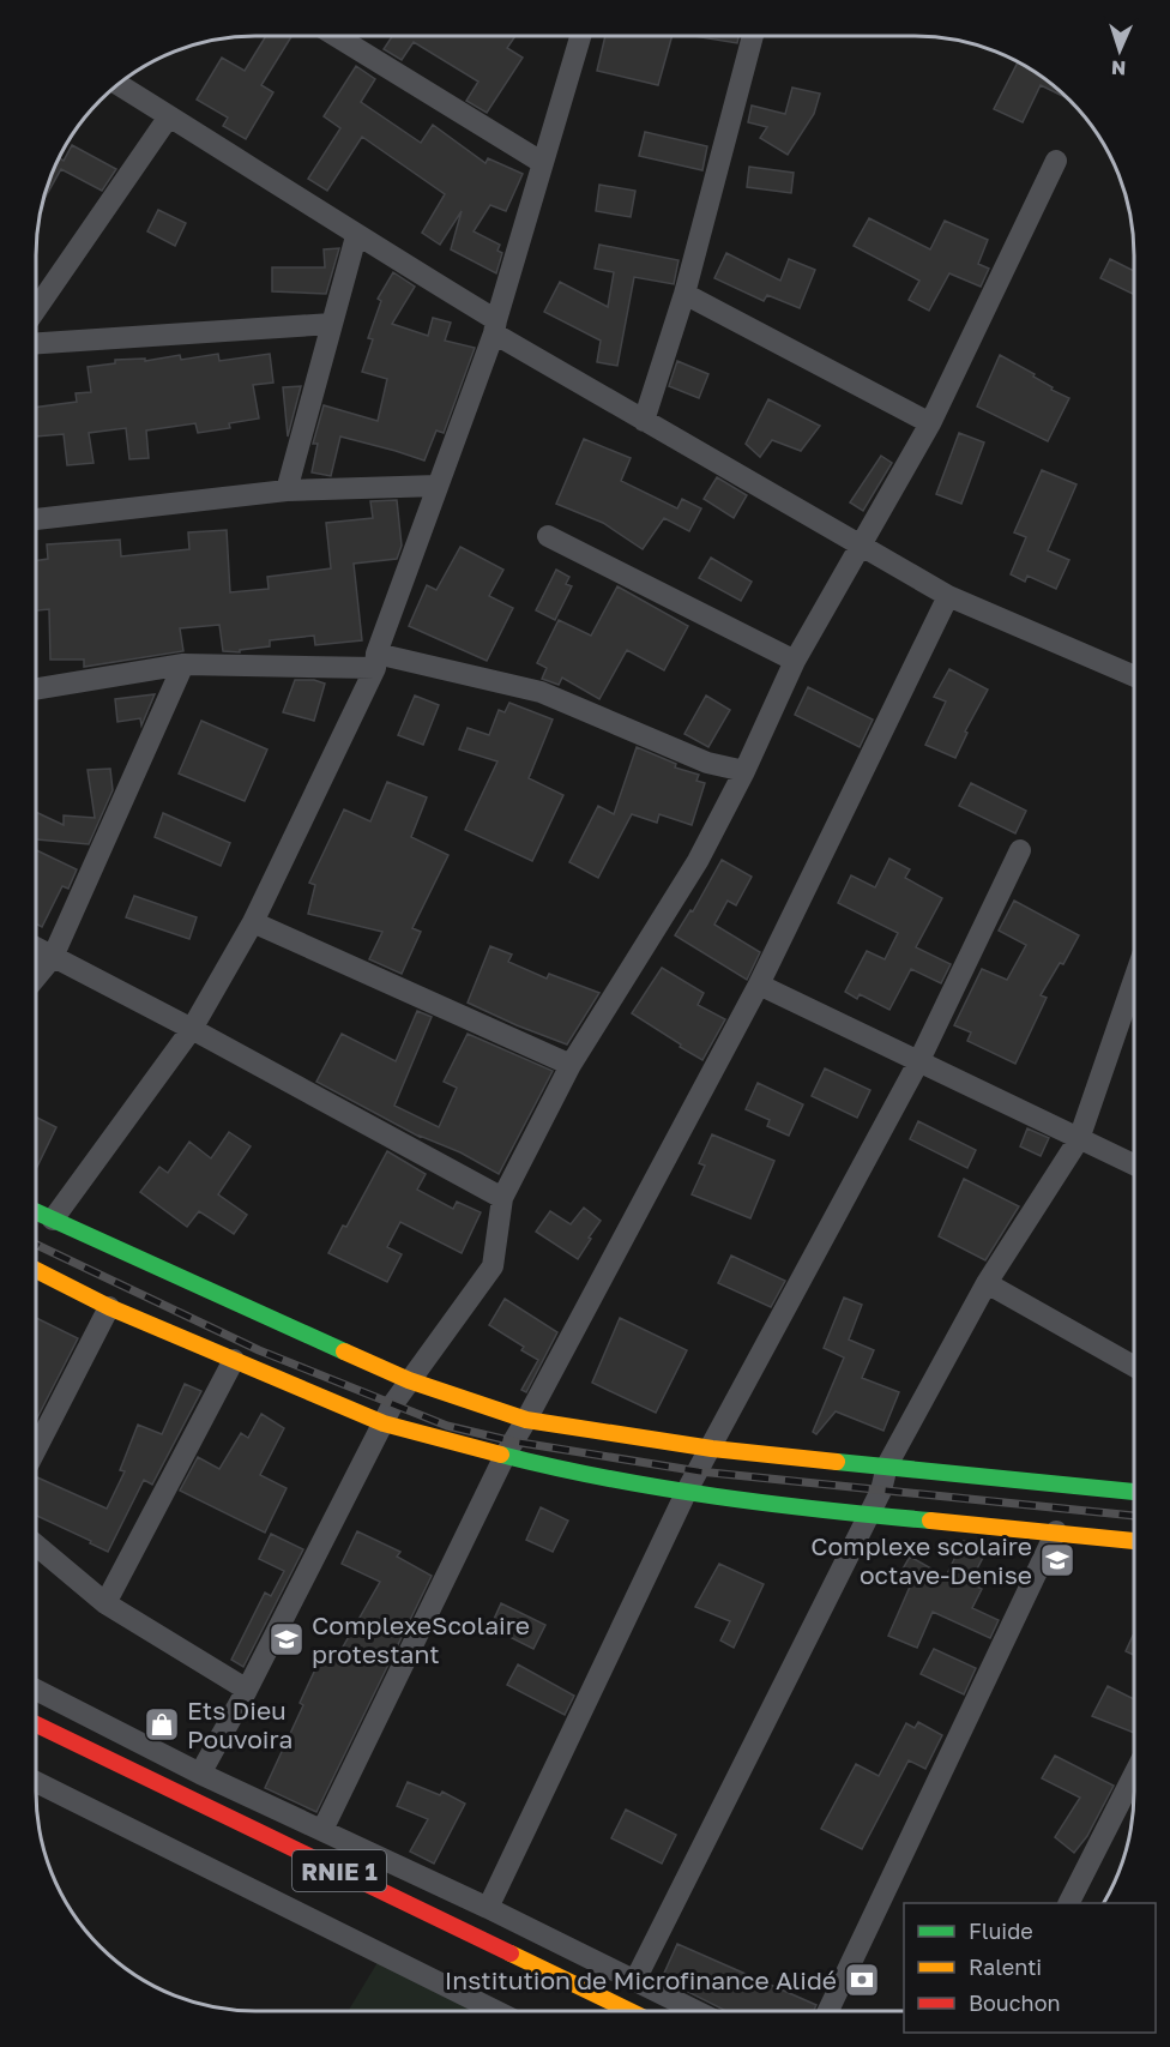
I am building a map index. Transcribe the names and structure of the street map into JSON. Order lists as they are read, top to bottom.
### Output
{
  "streets": {
    "main road": ["RNIE 1"]
  },
  "places": {
    "school or university": ["Complexe scolaire octave-Denise", "ComplexeScolaire protestant"],
    "shop": ["Ets Dieu Pouvoira"],
    "bank": ["Institution de Microfinance Alidé"]
  },
  "legend": ["Fluide", "Ralenti", "Bouchon"],
  "north": "bottom"
}
